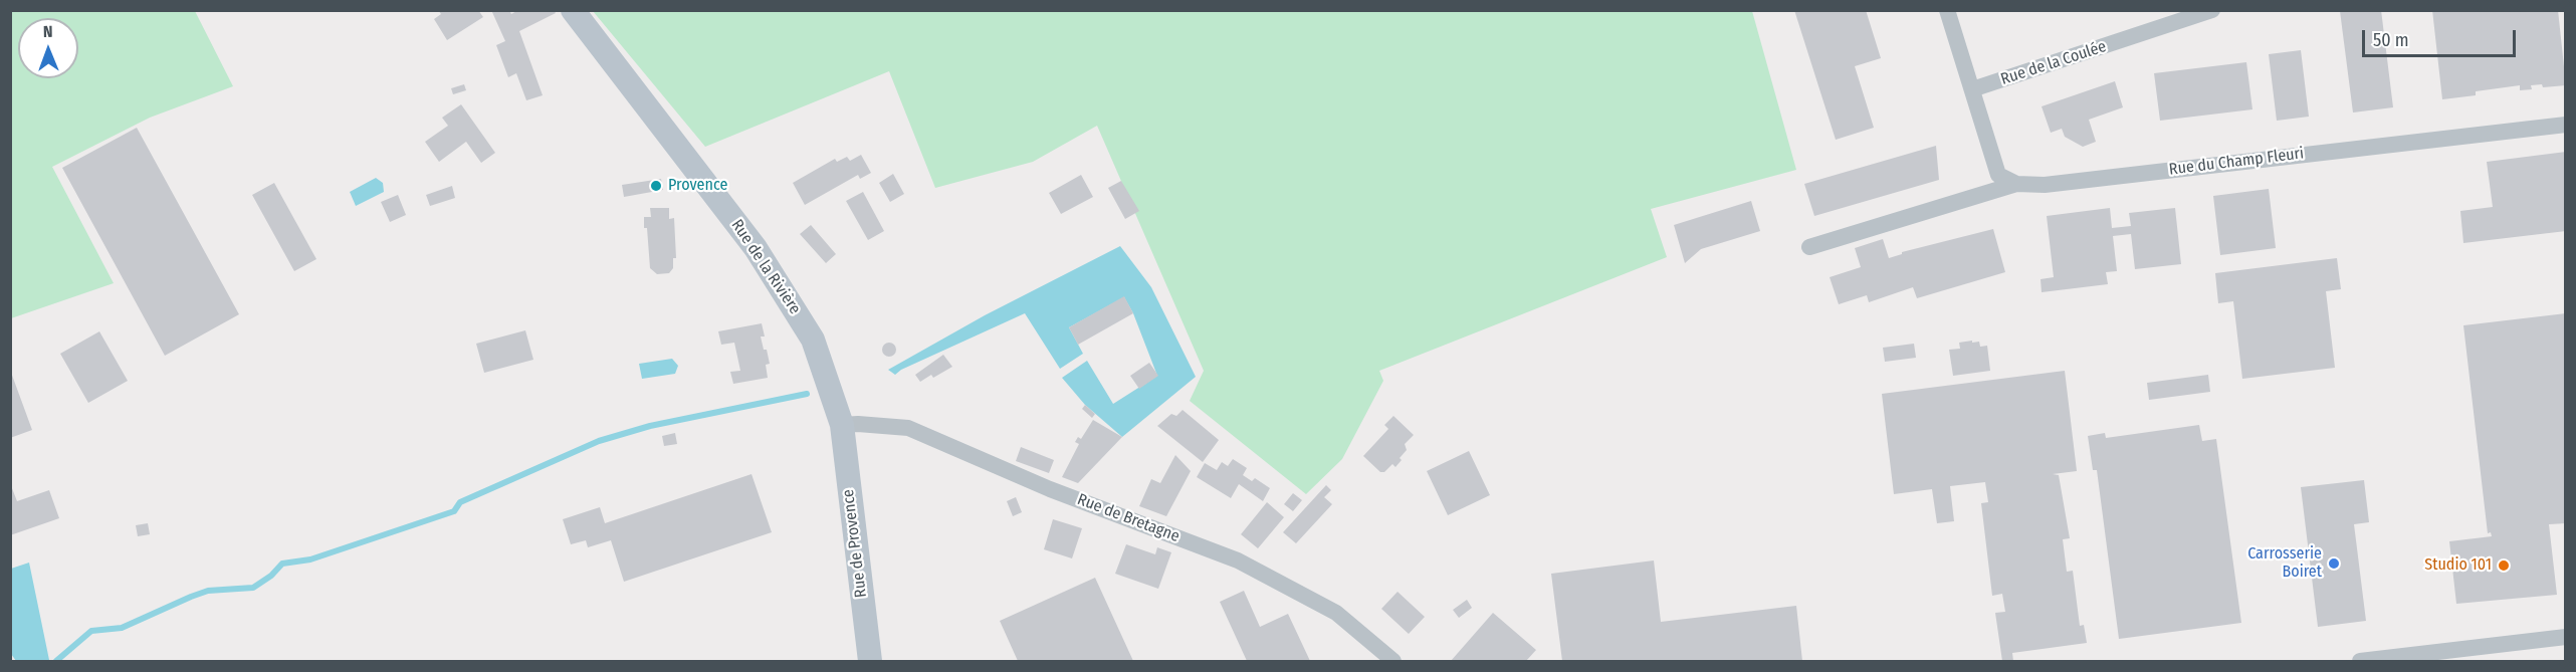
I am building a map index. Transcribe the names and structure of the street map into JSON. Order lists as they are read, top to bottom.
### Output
{
  "streets": {
    "street": [
      "Rue de la Coulée",
      "Rue du Champ Fleuri",
      "Rue de la Rivière",
      "Rue de Bretagne",
      "Rue de Provence"
    ]
  },
  "crossings": [
    ["Rue de la Rivière", "Rue de Bretagne"],
    ["Rue de la Rivière", "Rue de Provence"],
    ["Rue de Bretagne", "Rue de Provence"]
  ],
  "places": ["Provence", "Carrosserie Boiret", "Studio 101"],
  "scale_bar": "50 m",
  "north": "top"
}
